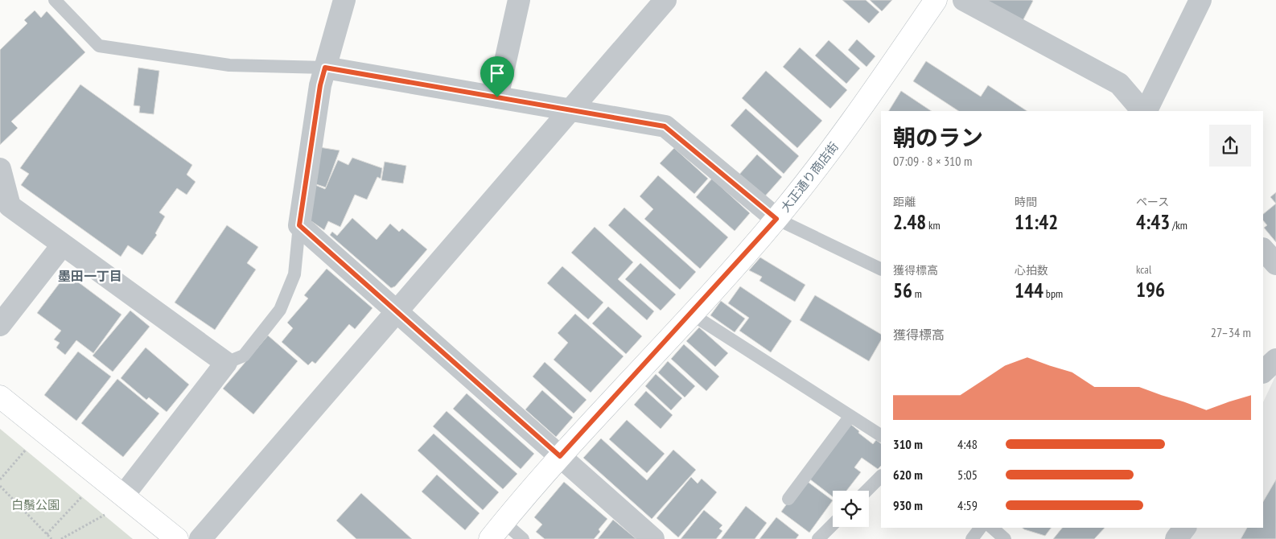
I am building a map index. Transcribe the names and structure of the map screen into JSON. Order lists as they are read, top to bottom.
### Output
{
  "streets": {
    "street": ["大正通り商店街"]
  },
  "districts": ["墨田一丁目"],
  "parks": ["白鬚公園"],
  "page": {
    "heading": ["朝のラン", "07:09 · 8 × 310 m"],
    "stats": [
      ["距離", "2.48 km"],
      ["時間", "11:42"],
      ["ペース", "4:43 /km"],
      ["獲得標高", "56 m"],
      ["心拍数", "144 bpm"],
      ["kcal", "196"]
    ],
    "chart": ["獲得標高", "27–34 m"],
    "list": [
      {
        "name": "310 m",
        "note": "4:48"
      },
      {
        "name": "620 m",
        "note": "5:05"
      },
      {
        "name": "930 m",
        "note": "4:59"
      }
    ]
  }
}
